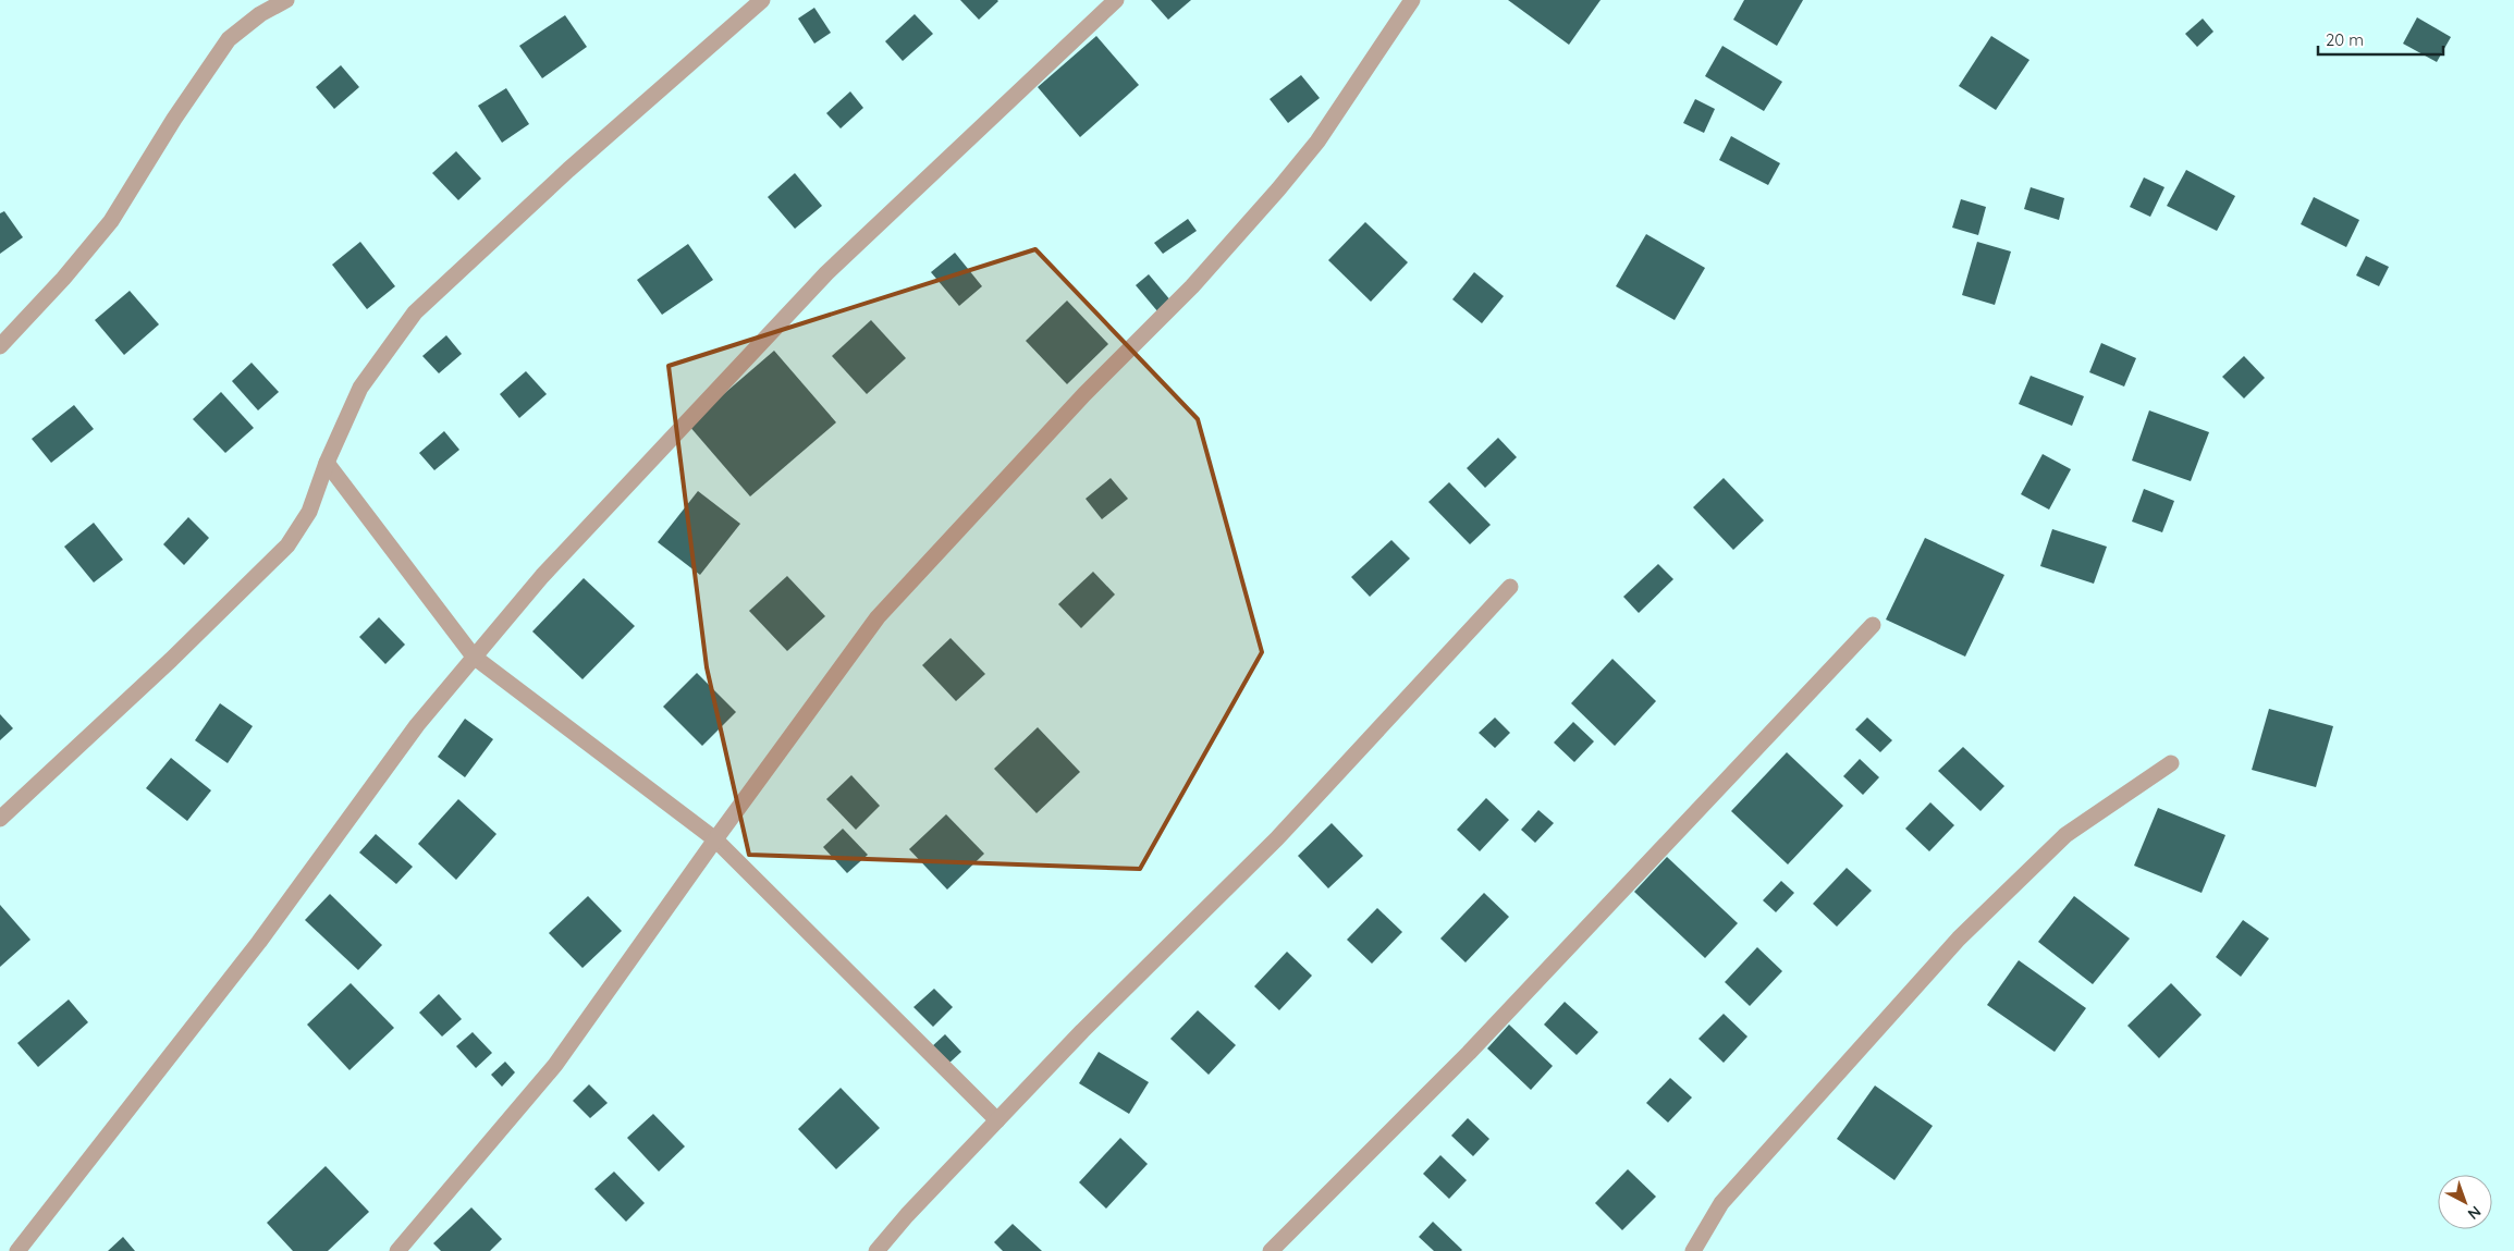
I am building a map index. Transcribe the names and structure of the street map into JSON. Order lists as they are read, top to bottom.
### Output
{
  "scale_bar": "20 m",
  "north": "bottom right"
}
